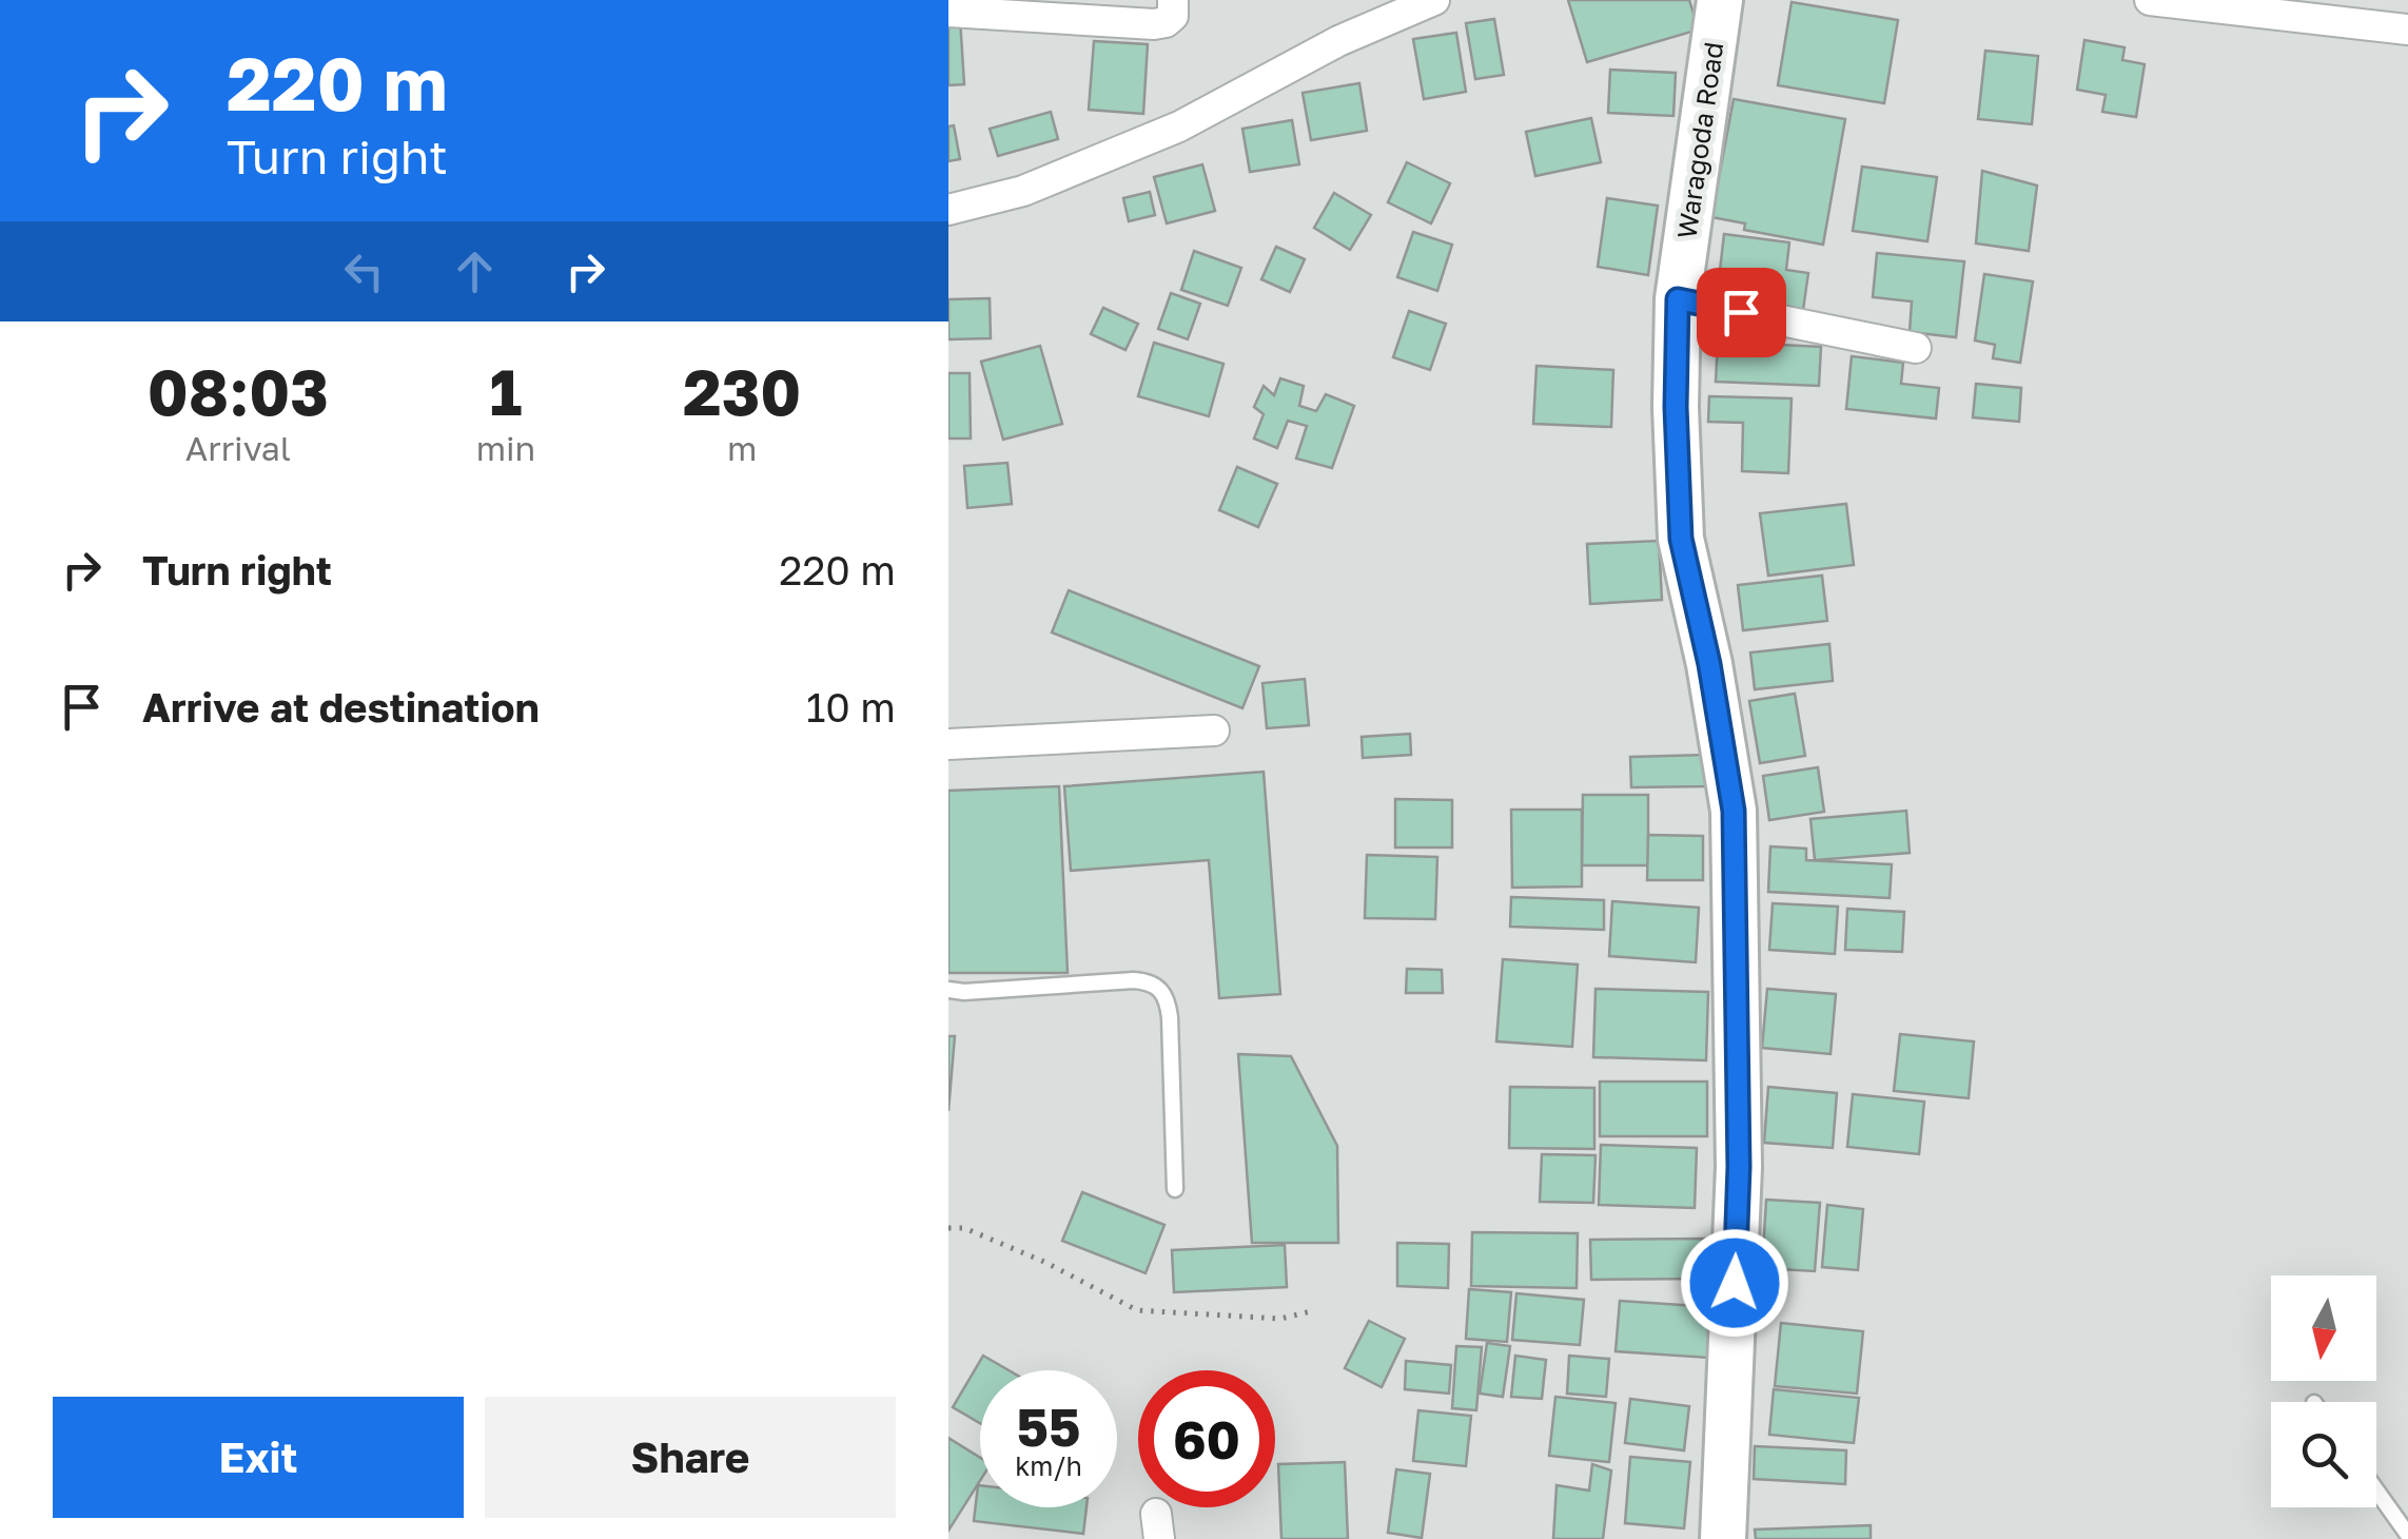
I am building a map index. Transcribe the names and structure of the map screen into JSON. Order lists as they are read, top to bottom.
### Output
{
  "streets": {
    "main road": ["Waragoda Road"]
  },
  "north": "bottom",
  "page": {
    "turn": ["220 m", "Turn right"],
    "eta": [
      "08:03",
      "Arrival",
      "1",
      "min",
      "230",
      "m"
    ],
    "list": [
      {
        "name": "Turn right",
        "value": "220 m"
      },
      {
        "name": "Arrive at destination",
        "value": "10 m"
      }
    ],
    "speed": "55 km/h",
    "limit": "60",
    "buttons": ["Exit", "Share"]
  }
}
